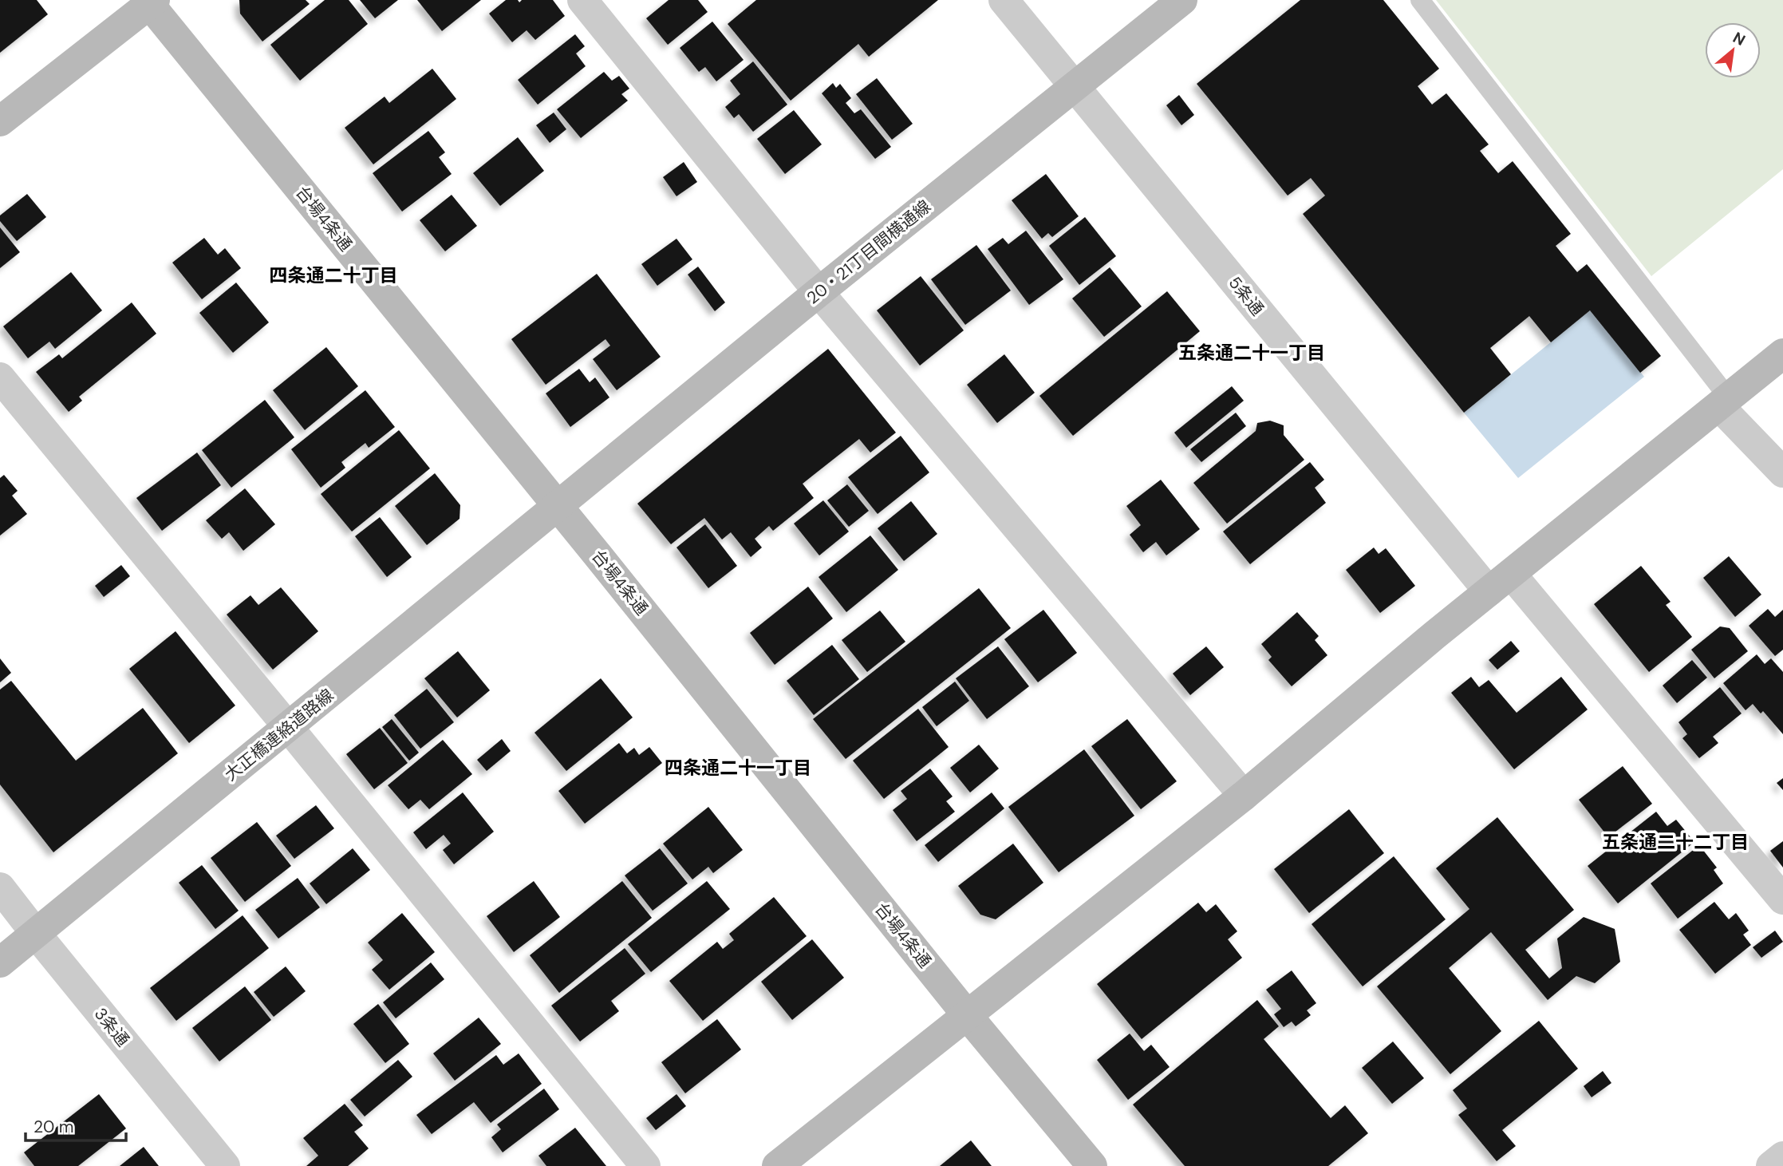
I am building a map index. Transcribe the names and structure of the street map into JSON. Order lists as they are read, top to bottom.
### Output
{
  "streets": {
    "street": [
      "台場4条通",
      "20・21丁目間横通線",
      "5条通",
      "大正橋連絡道路線",
      "3条通"
    ]
  },
  "crossings": [
    ["台場4条通", "20・21丁目間横通線"],
    ["台場4条通", "大正橋連絡道路線"],
    ["20・21丁目間横通線", "5条通"],
    ["20・21丁目間横通線", "大正橋連絡道路線"],
    ["大正橋連絡道路線", "3条通"]
  ],
  "districts": [
    "四条通二十丁目",
    "五条通二十一丁目",
    "四条通二十一丁目",
    "五条通二十二丁目"
  ],
  "scale_bar": "20 m",
  "north": "top right"
}
